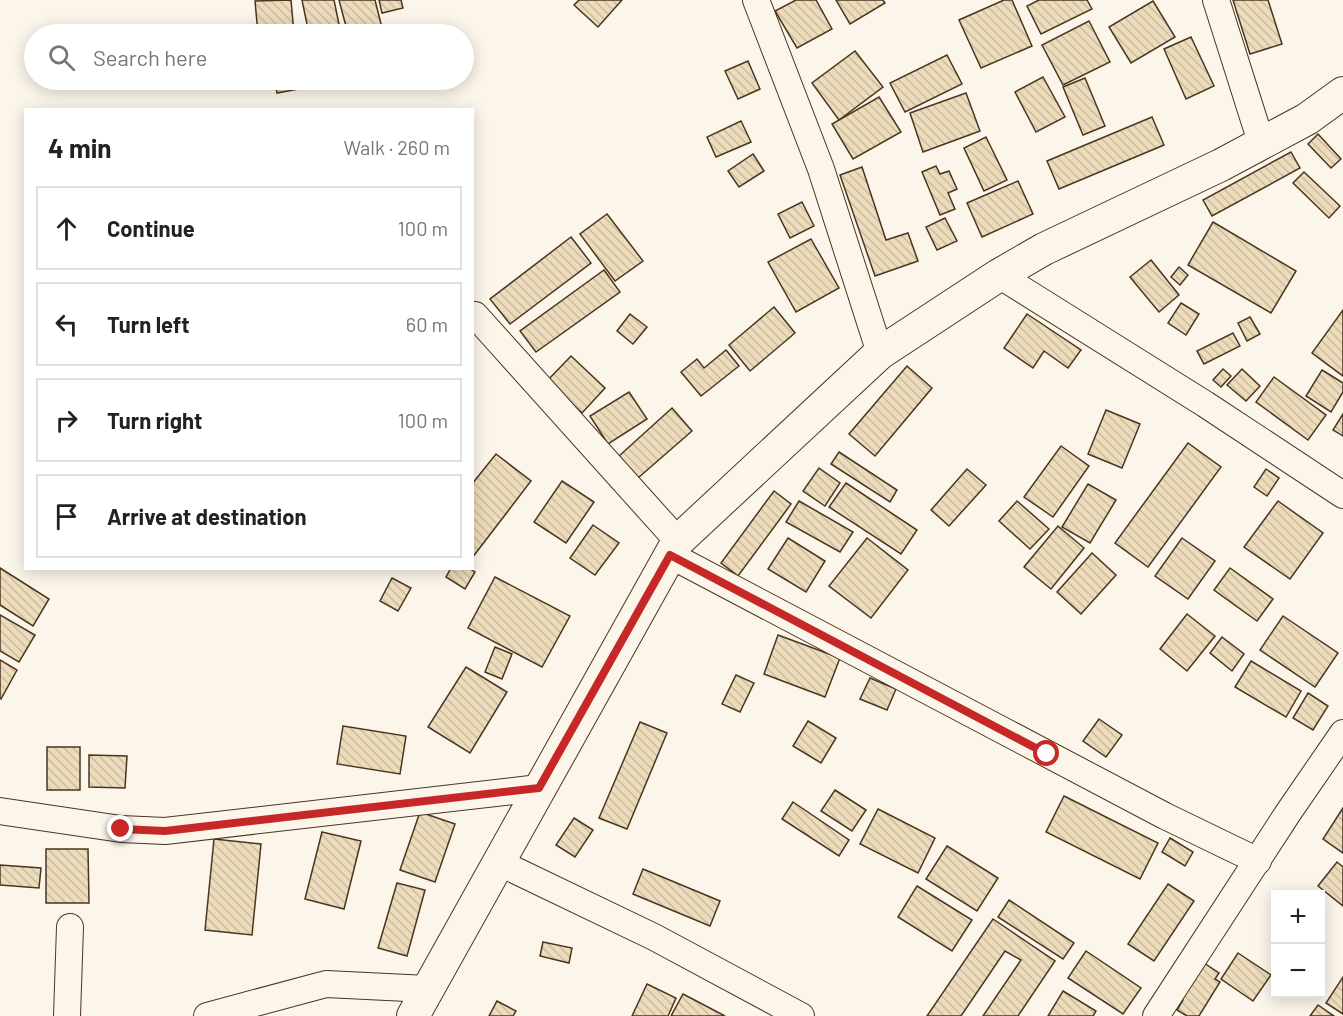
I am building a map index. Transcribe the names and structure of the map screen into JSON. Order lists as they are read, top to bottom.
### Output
{
  "page": {
    "search": "Search here",
    "heading": ["4 min", "Walk · 260 m"],
    "list": [
      ["Continue", "100 m"],
      ["Turn left", "60 m"],
      ["Turn right", "100 m"],
      "Arrive at destination"
    ],
    "map_buttons": ["+", "−"]
  }
}
